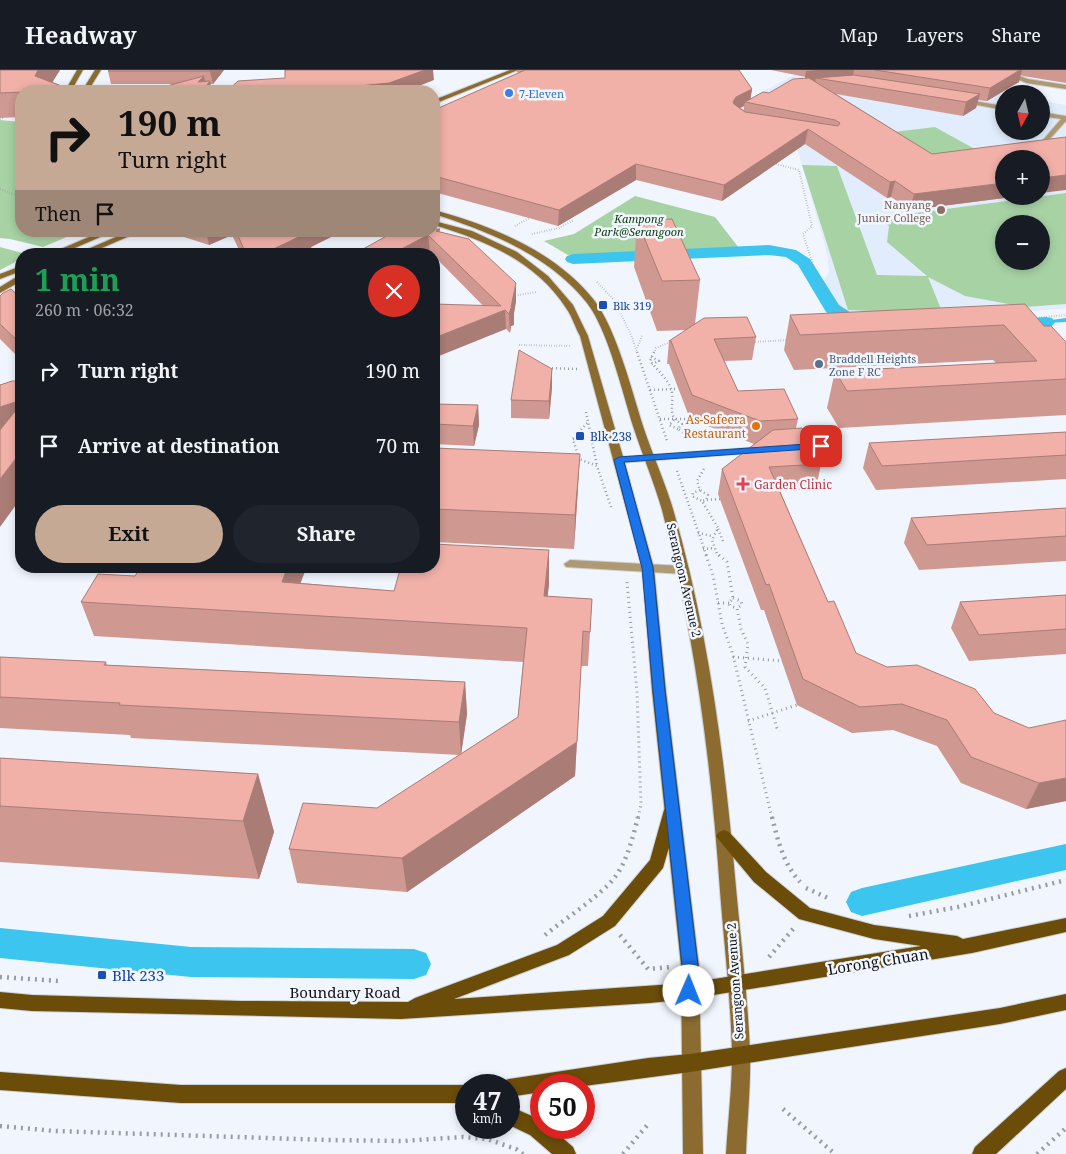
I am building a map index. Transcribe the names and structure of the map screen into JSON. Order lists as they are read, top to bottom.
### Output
{
  "streets": {
    "main road": ["Serangoon Avenue 2", "Lorong Chuan", "Boundary Road"]
  },
  "crossings": [
    ["Serangoon Avenue 2", "Lorong Chuan"],
    ["Lorong Chuan", "Boundary Road"]
  ],
  "parks": ["Kampong Park@Serangoon"],
  "places": {
    "other": [
      "7-Eleven",
      "Nanyang Junior College",
      "Braddell Heights Zone F RC",
      "As-Safeera Restaurant"
    ],
    "transit": ["Blk 319", "Blk 238", "Blk 233"],
    "health": ["Garden Clinic"]
  },
  "north": "bottom",
  "page": {
    "header": "Headway",
    "nav": ["Map", "Layers", "Share"],
    "map_buttons": ["+", "−"],
    "turn": ["190 m", "Turn right"],
    "then": "Then",
    "heading": ["1 min", "260 m · 06:32"],
    "list": [
      {
        "name": "Turn right",
        "value": "190 m"
      },
      {
        "name": "Arrive at destination",
        "value": "70 m"
      }
    ],
    "buttons": ["Exit", "Share"],
    "speed": "47 km/h",
    "limit": "50"
  }
}
